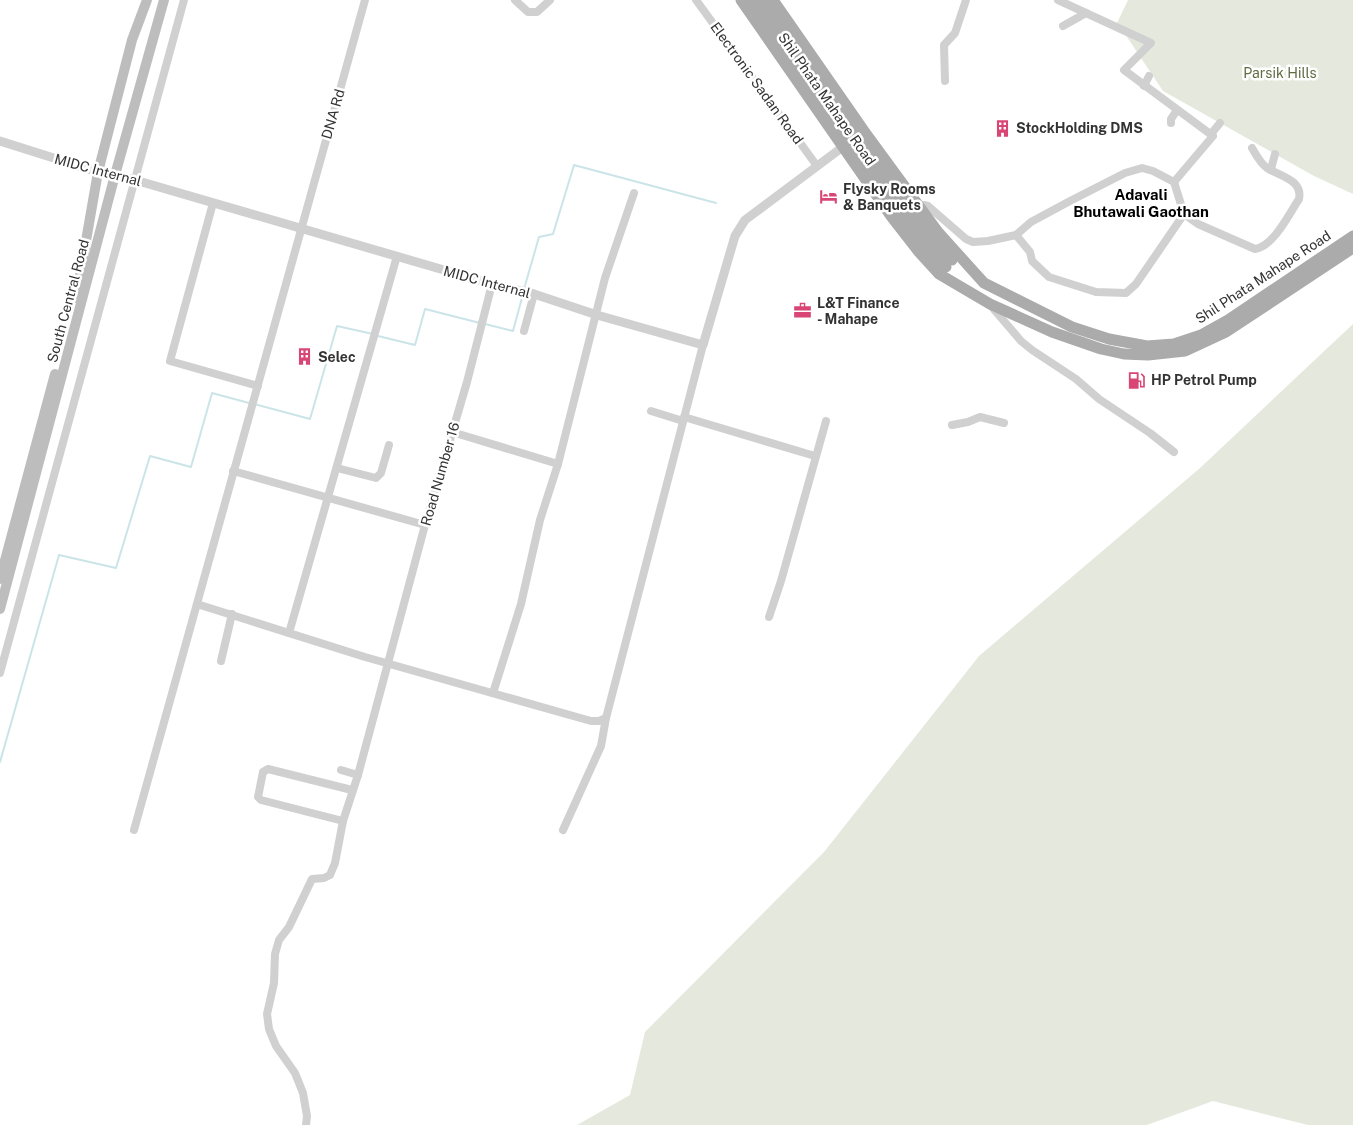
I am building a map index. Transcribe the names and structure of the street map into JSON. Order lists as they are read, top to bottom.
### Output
{
  "streets": {
    "main road": ["Shil Phata Mahape Road", "South Central Road"],
    "street": [
      "Electronic Sadan Road",
      "DNA Rd",
      "MIDC Internal",
      "Road Number 16"
    ]
  },
  "crossings": [
    ["DNA Rd", "MIDC Internal"],
    ["MIDC Internal", "South Central Road"],
    ["MIDC Internal", "Road Number 16"]
  ],
  "districts": ["Adavali Bhutawali Gaothan"],
  "parks": ["Parsik Hills"],
  "places": {
    "building": ["StockHolding DMS", "Selec"],
    "hotel": ["Flysky Rooms & Banquets"],
    "office": ["L&T Finance - Mahape"],
    "fuel station": ["HP Petrol Pump"]
  }
}
